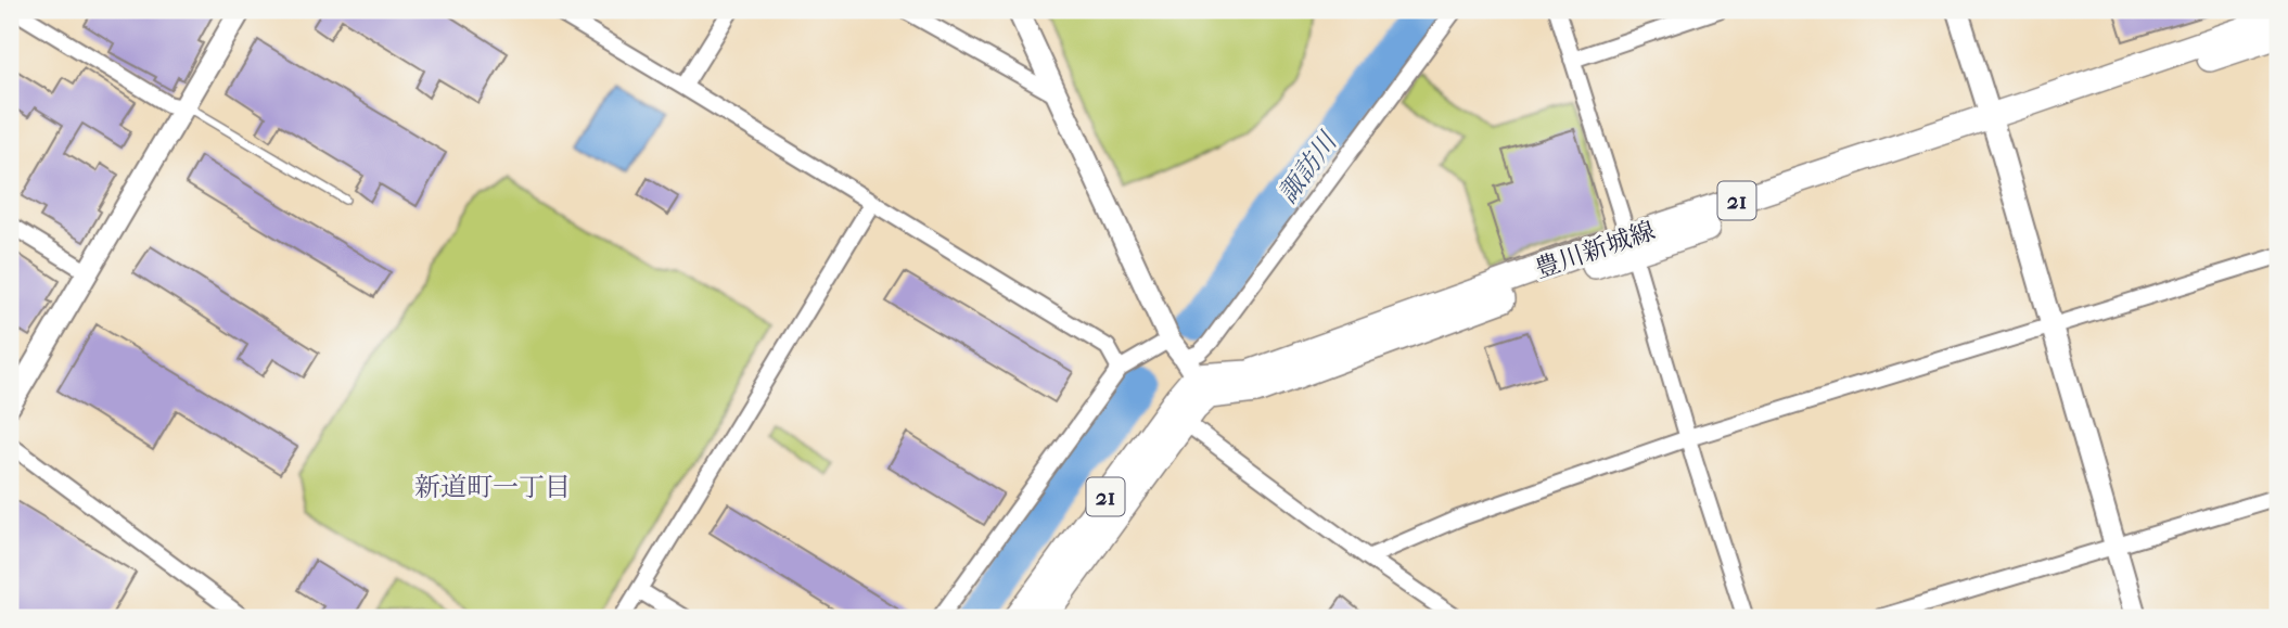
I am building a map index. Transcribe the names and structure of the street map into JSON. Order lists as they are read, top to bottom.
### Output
{
  "streets": {
    "main road": ["21", "豊川新城線"]
  },
  "crossings": [
    ["21", "豊川新城線"]
  ],
  "districts": ["新道町一丁目"],
  "water": ["諏訪川"]
}
